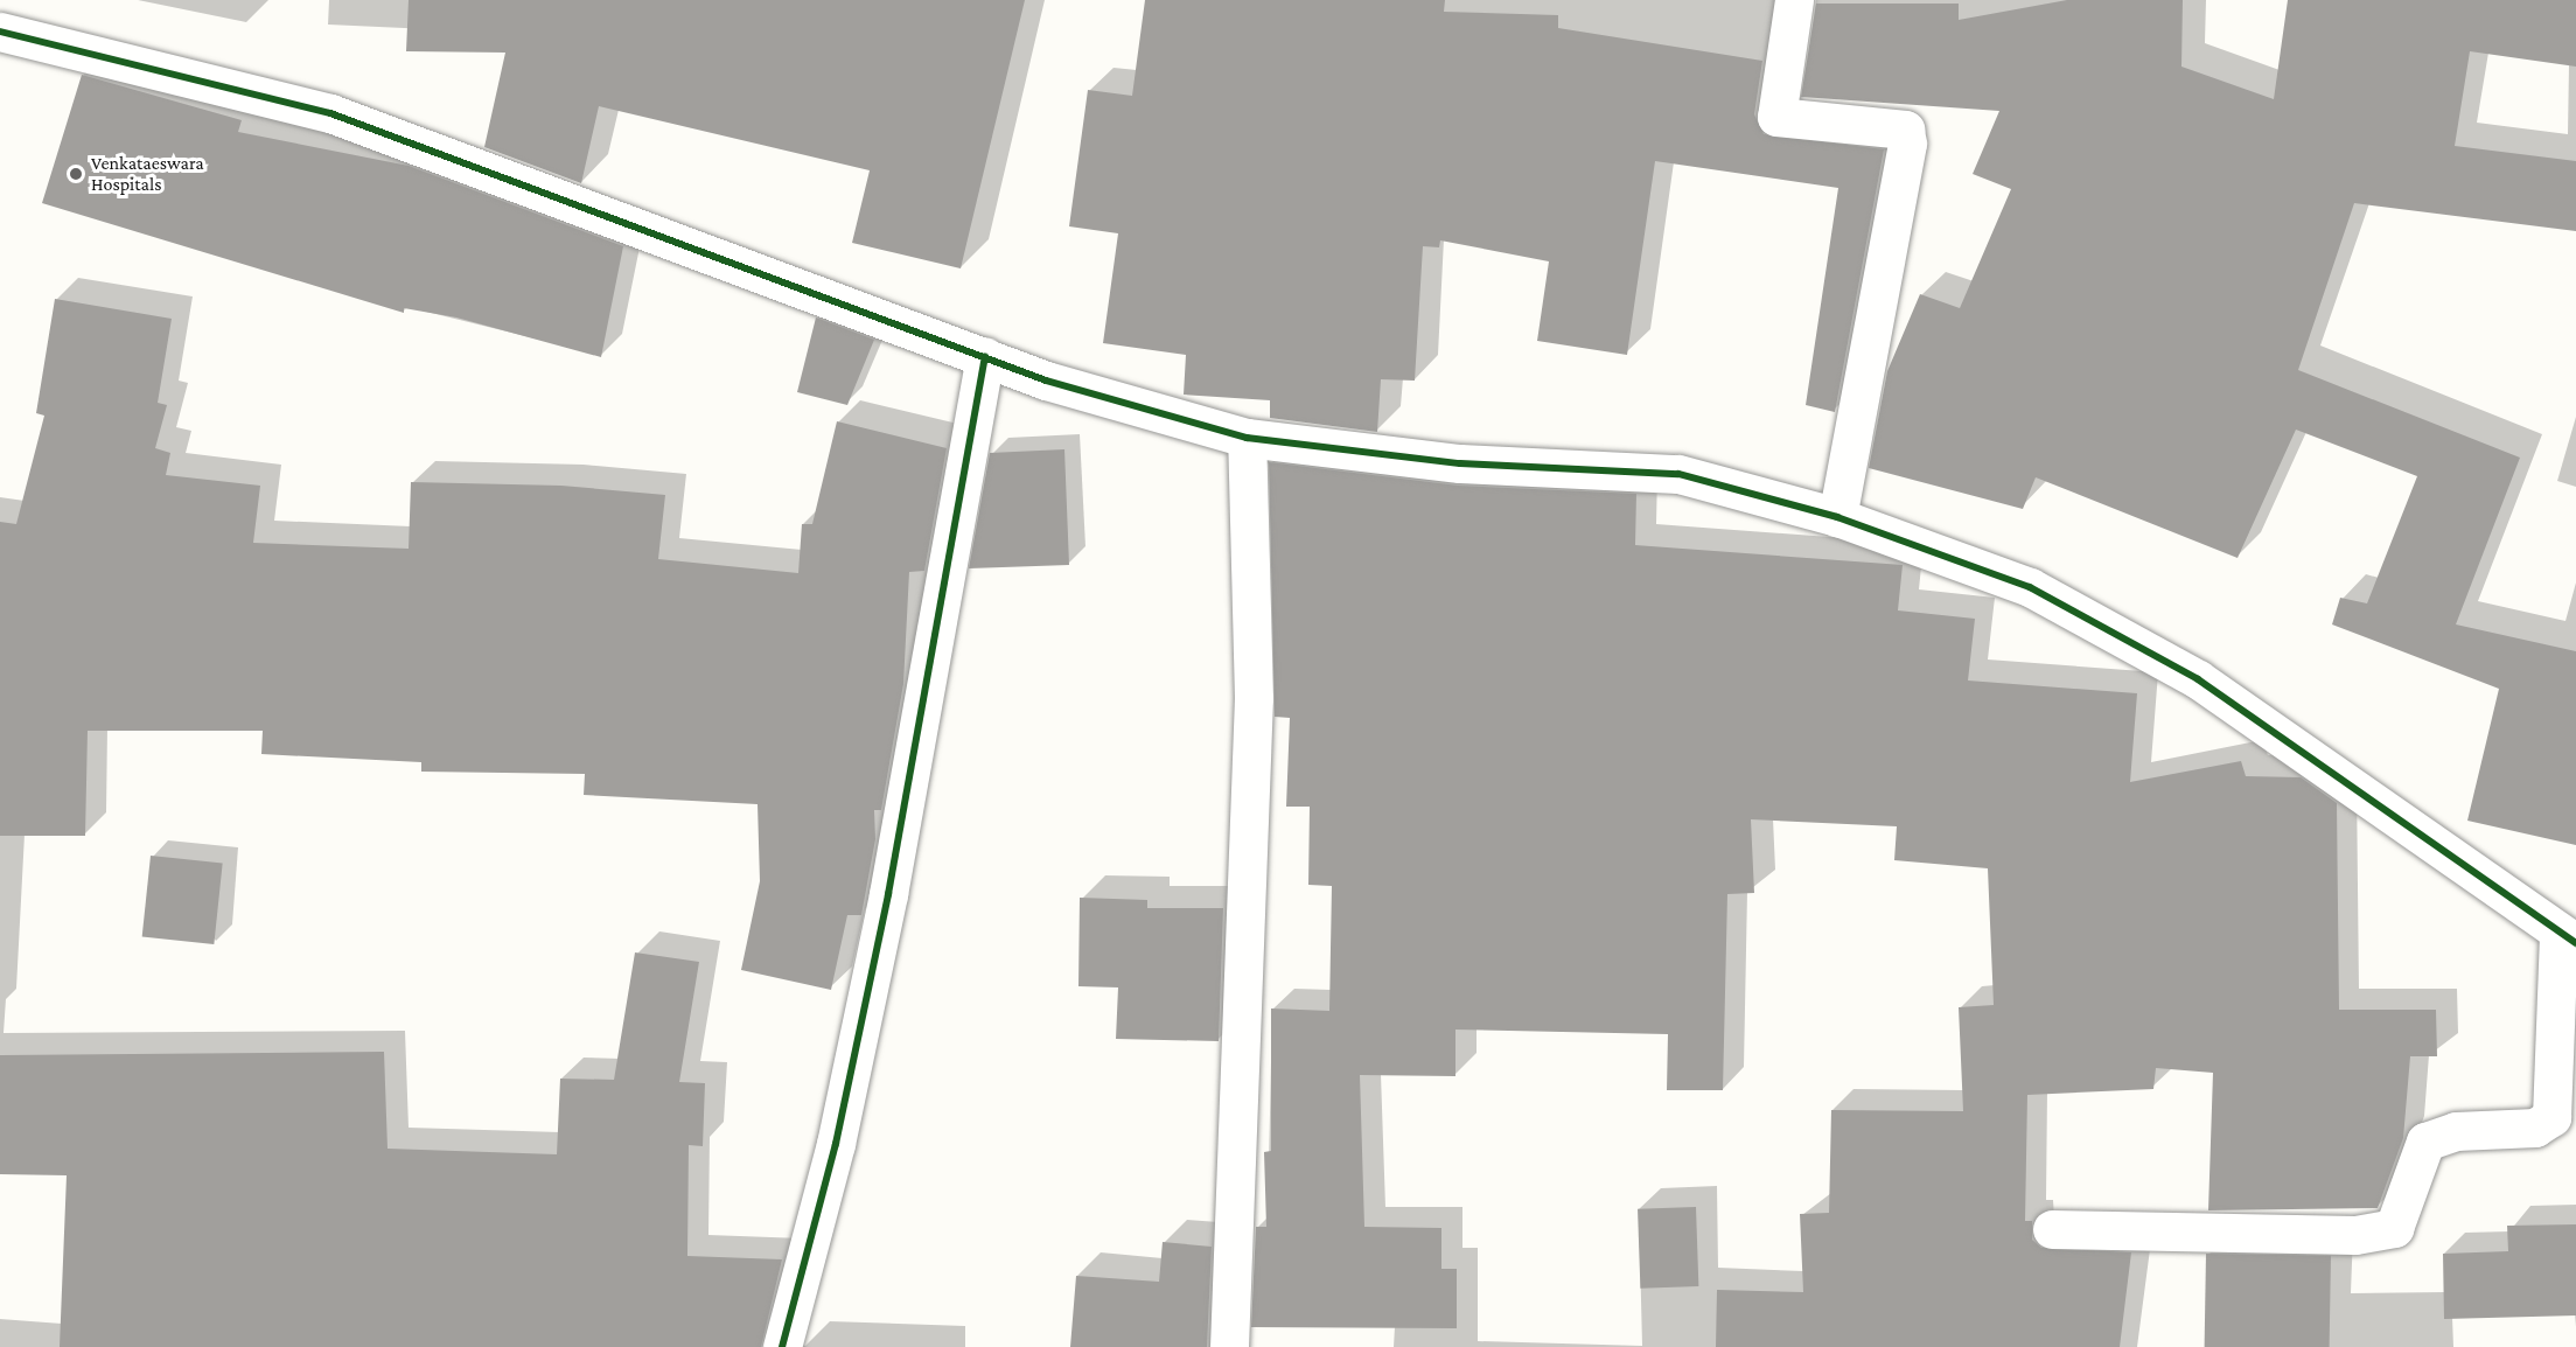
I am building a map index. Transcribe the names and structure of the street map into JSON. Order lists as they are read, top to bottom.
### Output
{
  "places": ["Venkataeswara Hospitals"]
}
